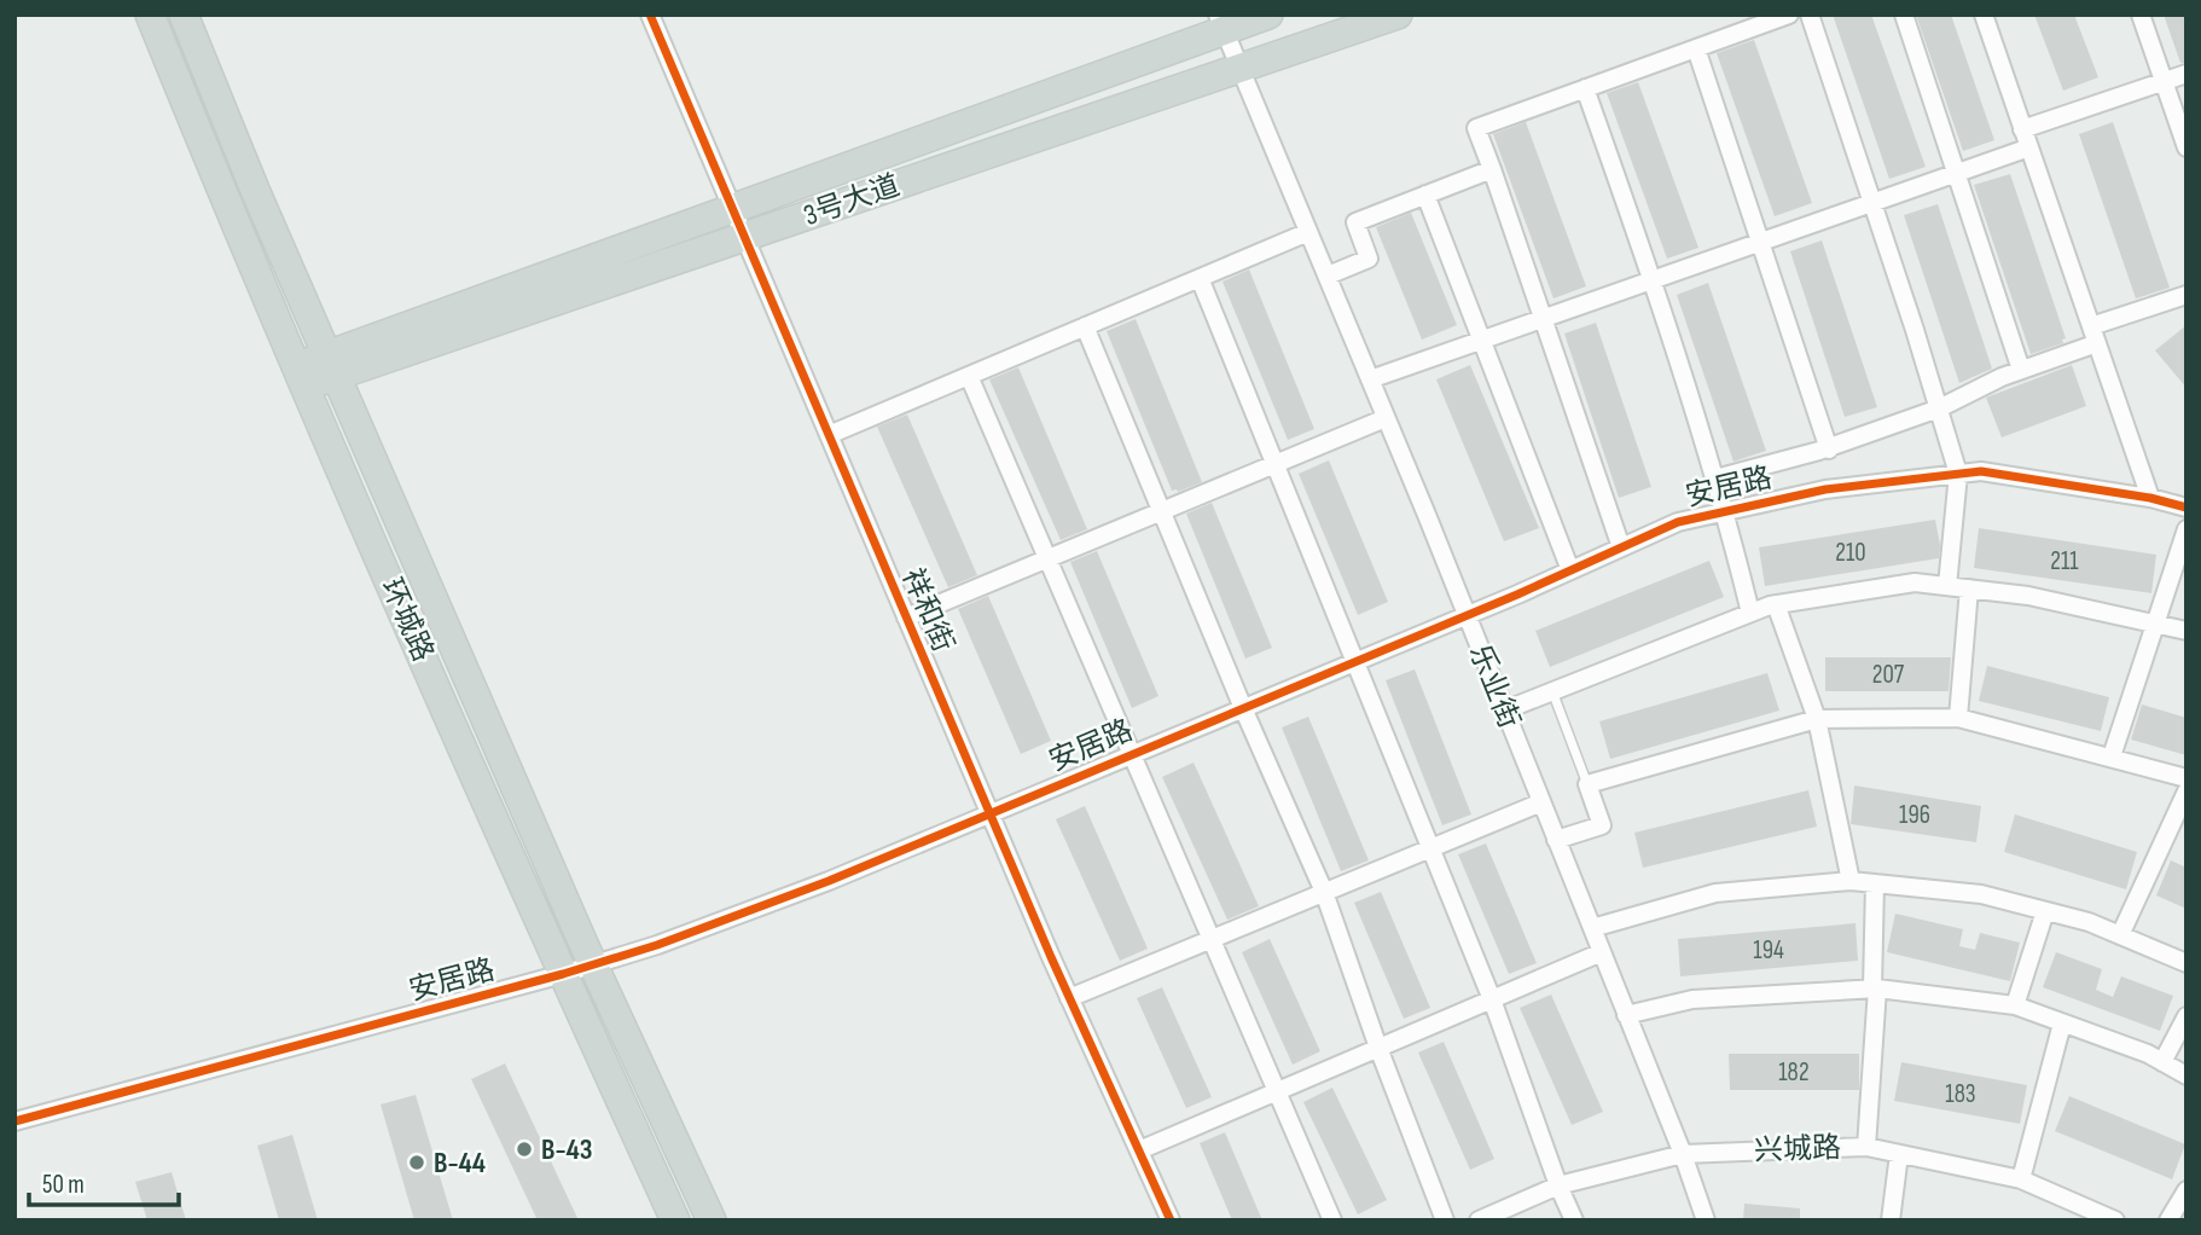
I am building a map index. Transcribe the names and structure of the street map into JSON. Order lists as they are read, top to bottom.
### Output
{
  "streets": {
    "main road": ["3号大道", "环城路"],
    "street": [
      "安居路",
      "祥和街",
      "乐业街",
      "兴城路"
    ]
  },
  "crossings": [
    ["3号大道", "祥和街"],
    ["3号大道", "环城路"],
    ["3号大道", "乐业街"],
    ["安居路", "祥和街"],
    ["安居路", "环城路"],
    ["安居路", "乐业街"],
    ["乐业街", "兴城路"]
  ],
  "places": ["B-43", "B-44"],
  "house_numbers": [
    "210",
    "211",
    "207",
    "196",
    "194",
    "182",
    "183"
  ],
  "scale_bar": "50 m"
}
